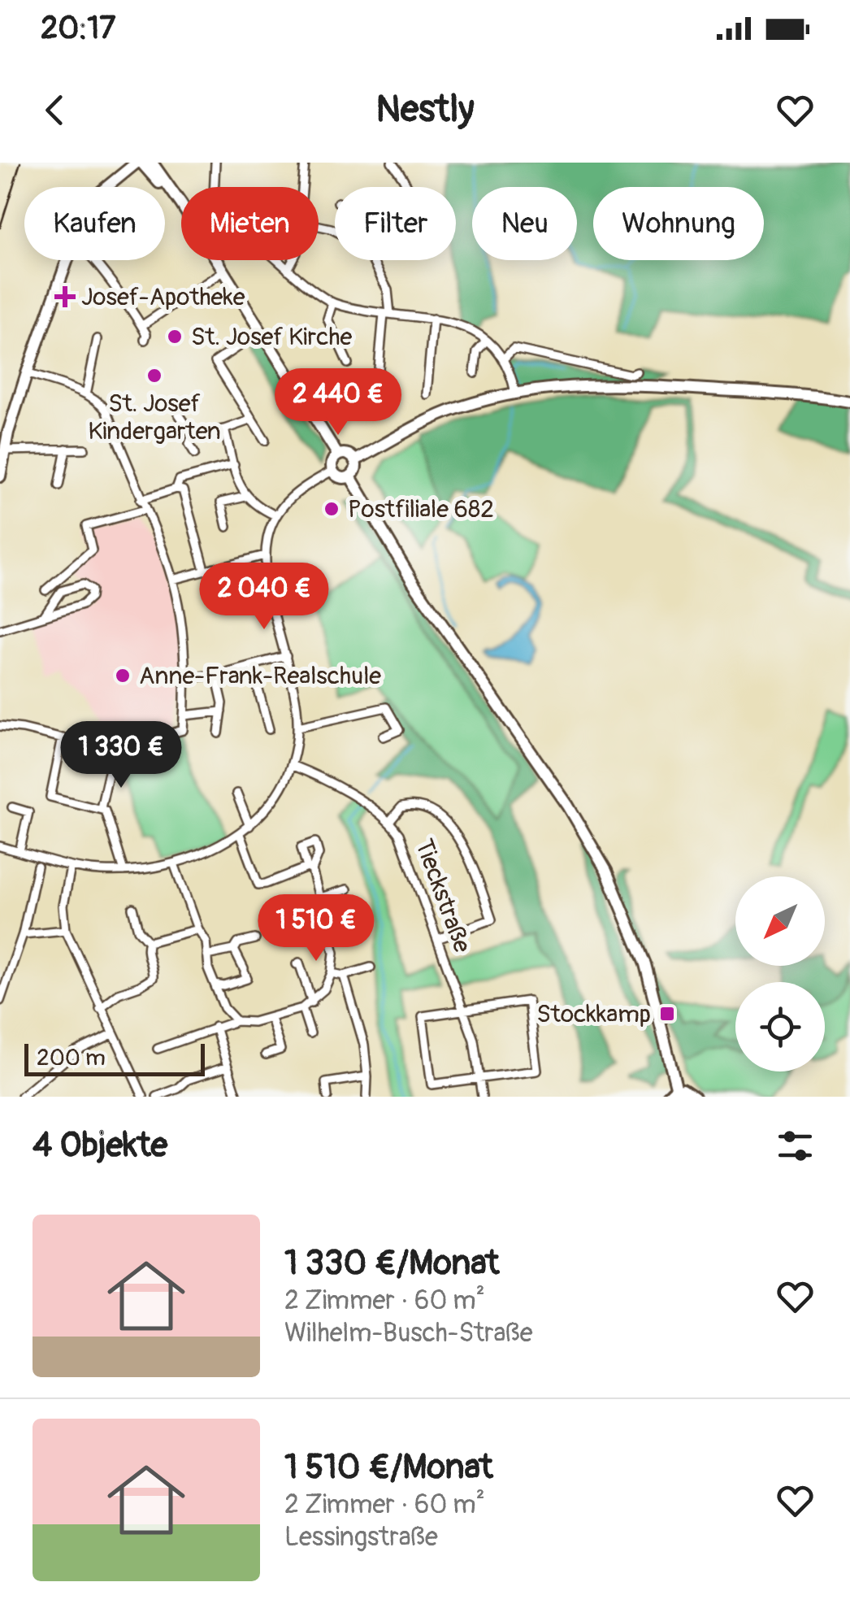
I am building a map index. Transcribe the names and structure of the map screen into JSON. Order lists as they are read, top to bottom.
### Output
{
  "streets": {
    "street": ["Tieckstraße"]
  },
  "places": {
    "health": ["Josef-Apotheke"],
    "other": [
      "St. Josef Kirche",
      "St. Josef Kindergarten",
      "Postfiliale 682",
      "Anne-Frank-Realschule"
    ],
    "transit": ["Stockkamp"]
  },
  "scale_bar": "200 m",
  "north": "bottom left",
  "page": {
    "status": "20:17",
    "header": "Nestly",
    "chip": [
      "Kaufen",
      "Mieten",
      "Filter",
      "Neu",
      "Wohnung"
    ],
    "price": [
      "2 440 €",
      "2 040 €",
      "1 330 €",
      "1 510 €"
    ],
    "scale": "200 m",
    "heading": "4 Objekte",
    "list": [
      {
        "name": "1 330 €/Monat",
        "note": "2 Zimmer · 60 m² · Wilhelm-Busch-Straße"
      },
      {
        "name": "1 510 €/Monat",
        "note": "2 Zimmer · 60 m² · Lessingstraße"
      }
    ]
  }
}
